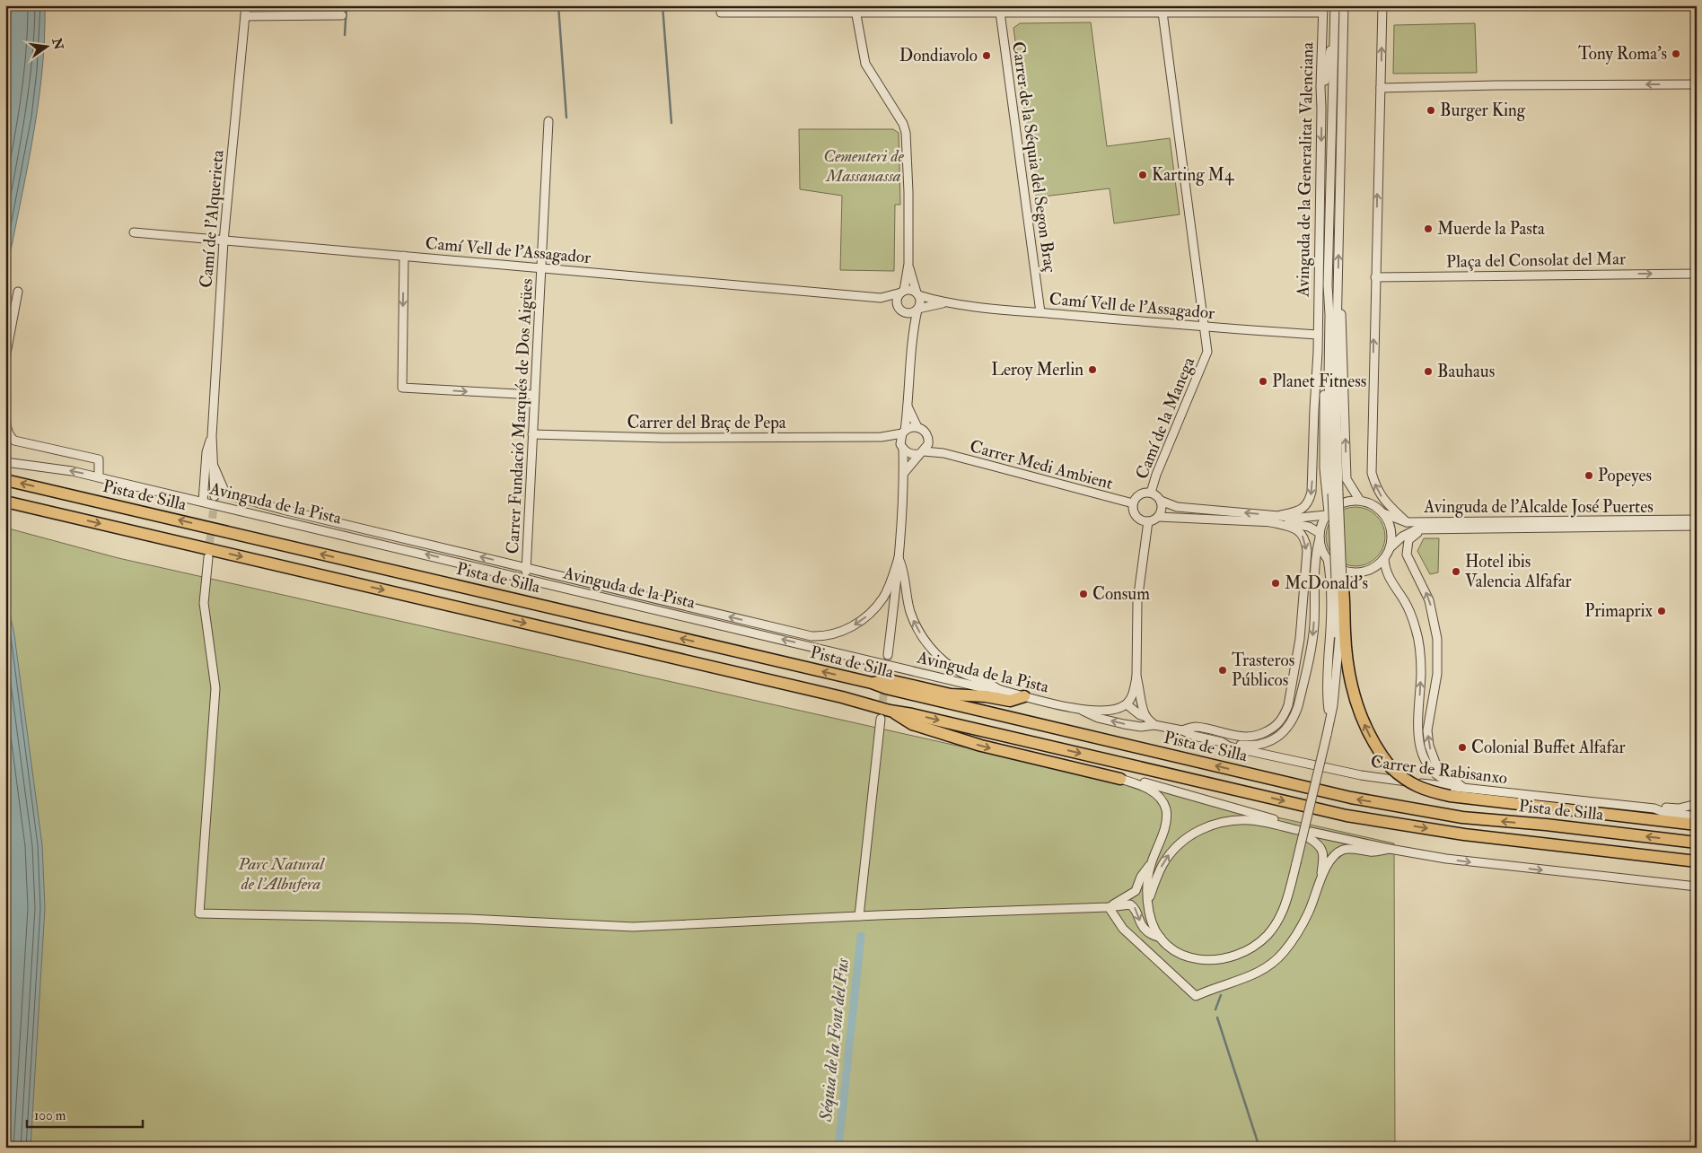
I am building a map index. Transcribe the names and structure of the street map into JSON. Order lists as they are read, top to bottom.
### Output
{
  "streets": {
    "highway": ["Pista de Silla"],
    "street": [
      "Carrer de la Séquia del Segon Braç",
      "Avinguda de la Generalitat Valenciana",
      "Camí de l'Alquerieta",
      "Camí Vell de l'Assagador",
      "Plaça del Consolat del Mar",
      "Carrer Fundació Marqués de Dos Aigües",
      "Camí de la Manega",
      "Carrer del Braç de Pepa",
      "Carrer Medi Ambient",
      "Avinguda de la Pista",
      "Avinguda de l'Alcalde José Puertes",
      "Carrer de Rabisanxo"
    ]
  },
  "crossings": [
    ["Carrer de la Séquia del Segon Braç", "Camí Vell de l'Assagador"],
    ["Avinguda de la Generalitat Valenciana", "Camí Vell de l'Assagador"],
    ["Camí de l'Alquerieta", "Camí Vell de l'Assagador"],
    ["Camí de l'Alquerieta", "Avinguda de la Pista"],
    ["Camí Vell de l'Assagador", "Carrer Fundació Marqués de Dos Aigües"],
    ["Camí Vell de l'Assagador", "Camí de la Manega"],
    ["Carrer Fundació Marqués de Dos Aigües", "Carrer del Braç de Pepa"],
    ["Carrer Fundació Marqués de Dos Aigües", "Avinguda de la Pista"],
    ["Camí de la Manega", "Carrer Medi Ambient"],
    ["Carrer del Braç de Pepa", "Carrer Medi Ambient"],
    ["Avinguda de la Pista", "Carrer de Rabisanxo"]
  ],
  "one_way": ["Plaça del Consolat del Mar", "Avinguda de la Pista"],
  "water": ["Séquia de la Font del Fus"],
  "parks": ["Cementeri de Massanassa", "Parc Natural de l'Albufera"],
  "places": [
    "Tony Roma's",
    "Dondiavolo",
    "Burger King",
    "Karting M4",
    "Muerde la Pasta",
    "Leroy Merlin",
    "Bauhaus",
    "Planet Fitness",
    "Popeyes",
    "Hotel ibis Valencia Alfafar",
    "McDonald's",
    "Consum",
    "Primaprix",
    "Trasteros Públicos",
    "Colonial Buffet Alfafar"
  ],
  "scale_bar": "100 m",
  "north": "right"
}
